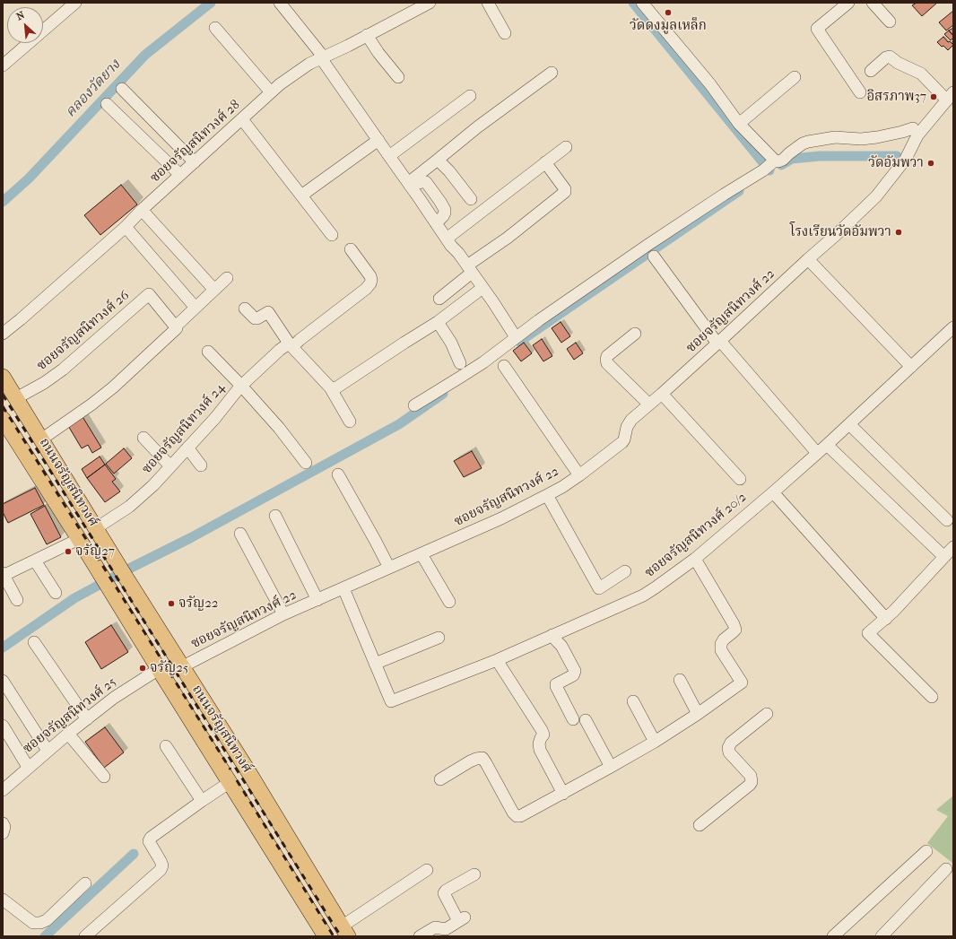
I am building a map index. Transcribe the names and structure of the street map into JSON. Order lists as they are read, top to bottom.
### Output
{
  "streets": {
    "main road": ["ถนนจรัญสนิทวงศ์"],
    "street": [
      "ซอยจรัญสนิทวงศ์ 28",
      "ซอยจรัญสนิทวงศ์ 22",
      "ซอยจรัญสนิทวงศ์ 26",
      "ซอยจรัญสนิทวงศ์ 24",
      "ซอยจรัญสนิทวงศ์ 20/2",
      "ซอยจรัญสนิทวงศ์ 25"
    ]
  },
  "crossings": [
    ["ซอยจรัญสนิทวงศ์ 22", "ถนนจรัญสนิทวงศ์"],
    ["ซอยจรัญสนิทวงศ์ 26", "ถนนจรัญสนิทวงศ์"],
    ["ซอยจรัญสนิทวงศ์ 24", "ถนนจรัญสนิทวงศ์"],
    ["ถนนจรัญสนิทวงศ์", "ซอยจรัญสนิทวงศ์ 25"]
  ],
  "water": ["คลองวัดยาง"],
  "places": [
    "วัดดงมูลเหล็ก",
    "อิสรภาพ37",
    "วัดอัมพวา",
    "โรงเรียนวัดอัมพวา",
    "จรัญ27",
    "จรัญ22",
    "จรัญ25"
  ],
  "north": "top left"
}
